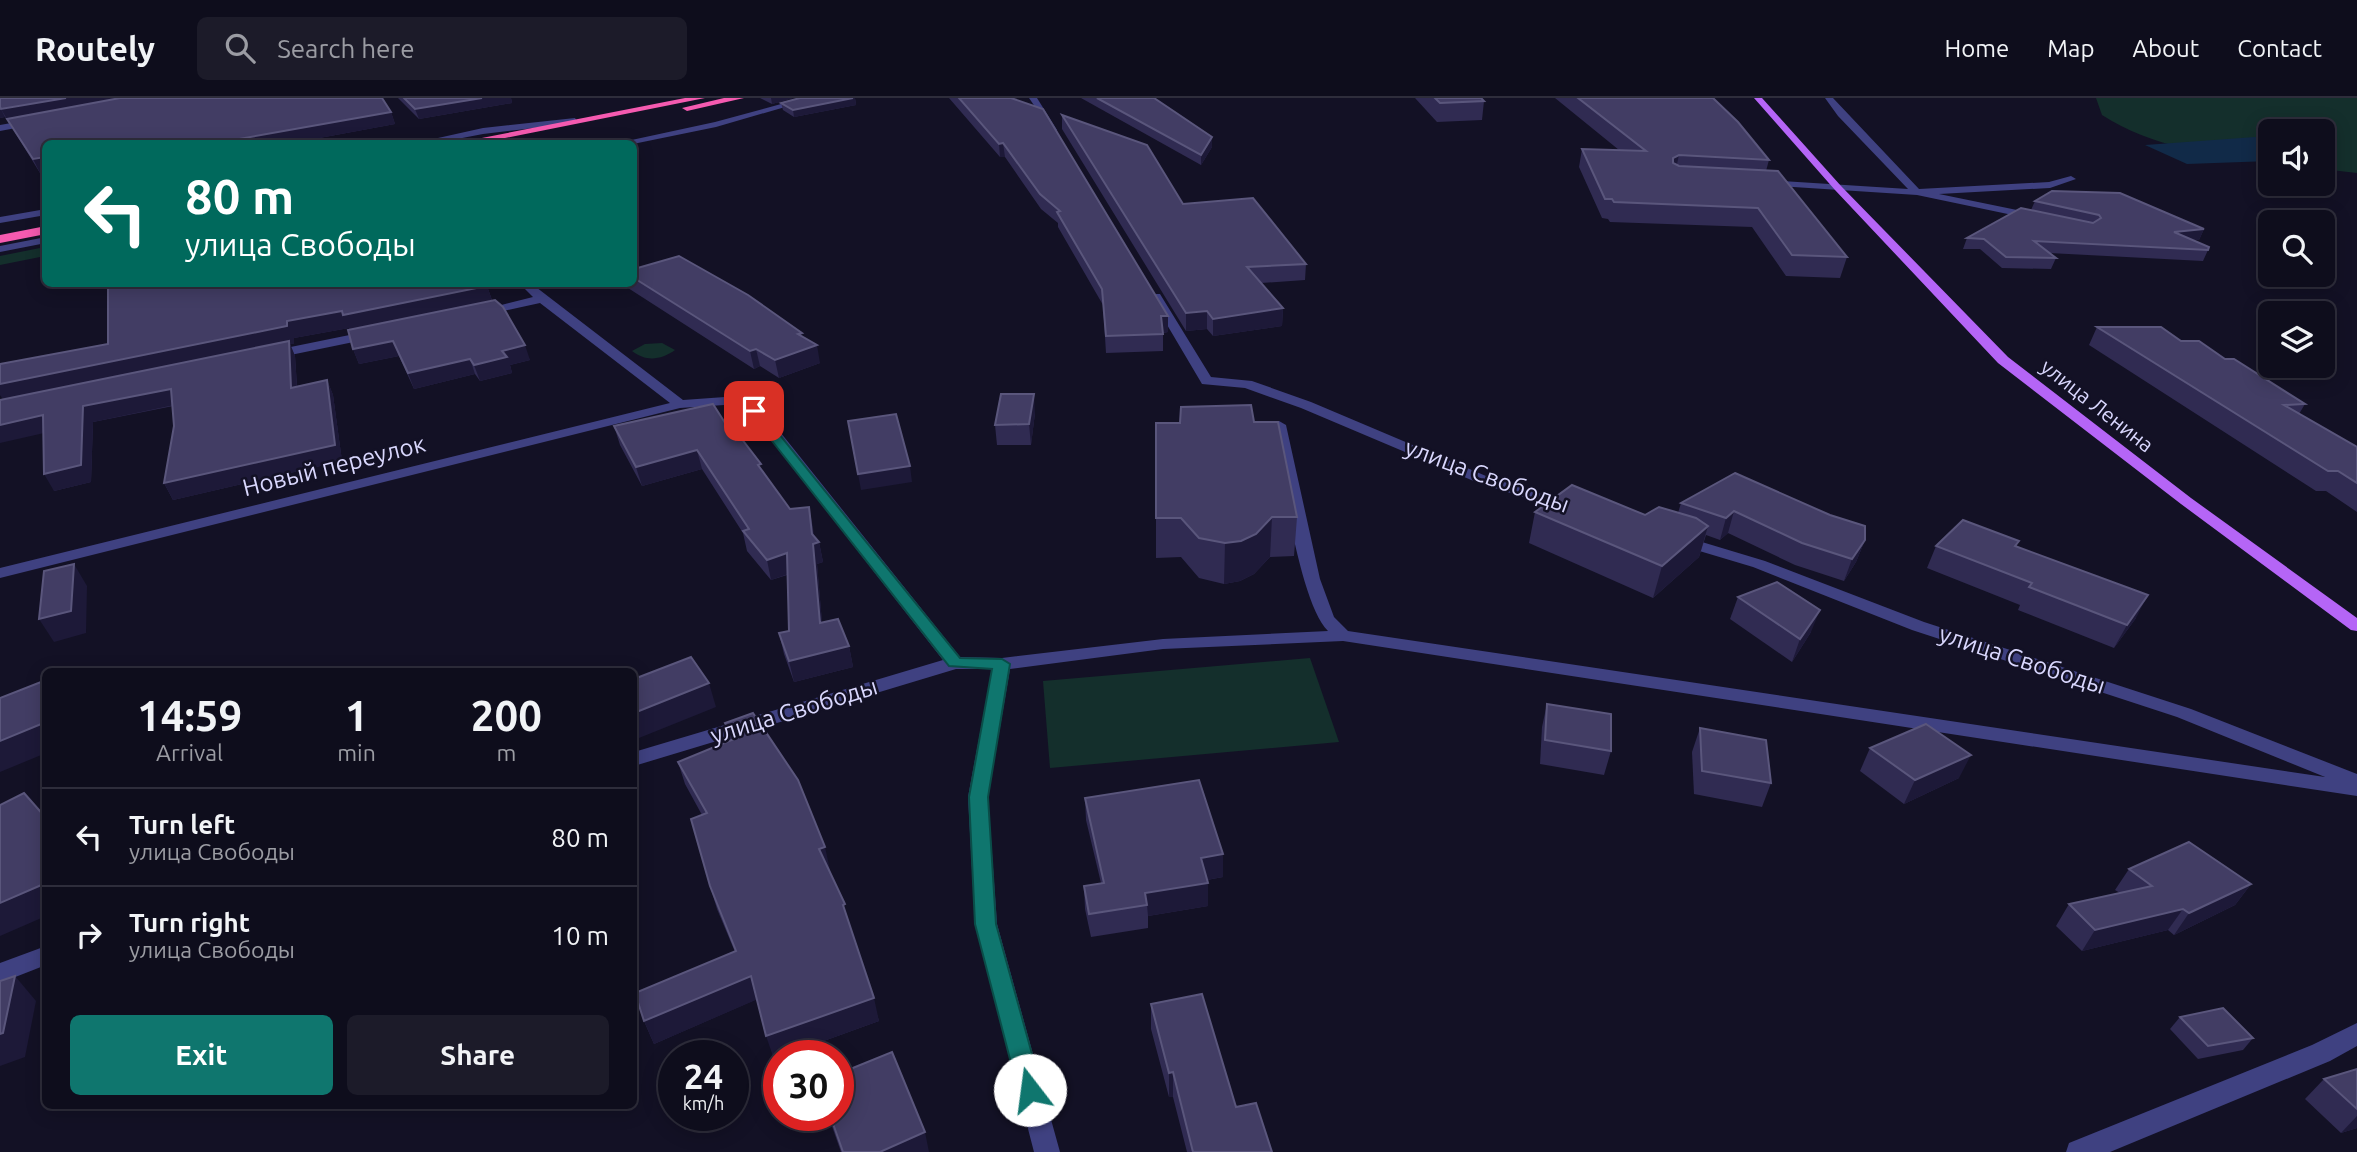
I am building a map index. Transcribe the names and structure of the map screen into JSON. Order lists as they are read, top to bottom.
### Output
{
  "streets": {
    "main road": ["улица Ленина"],
    "street": ["Новый переулок", "улица Свободы"]
  },
  "page": {
    "header": "Routely",
    "search": "Search here",
    "nav": [
      "Home",
      "Map",
      "About",
      "Contact"
    ],
    "turn": ["80 m", "улица Свободы"],
    "eta": [
      "14:59",
      "Arrival",
      "1",
      "min",
      "200",
      "m"
    ],
    "list": [
      {
        "name": "Turn left",
        "note": "улица Свободы",
        "value": "80 m"
      },
      {
        "name": "Turn right",
        "note": "улица Свободы",
        "value": "10 m"
      }
    ],
    "buttons": ["Exit", "Share"],
    "speed": "24 km/h",
    "limit": "30"
  }
}
